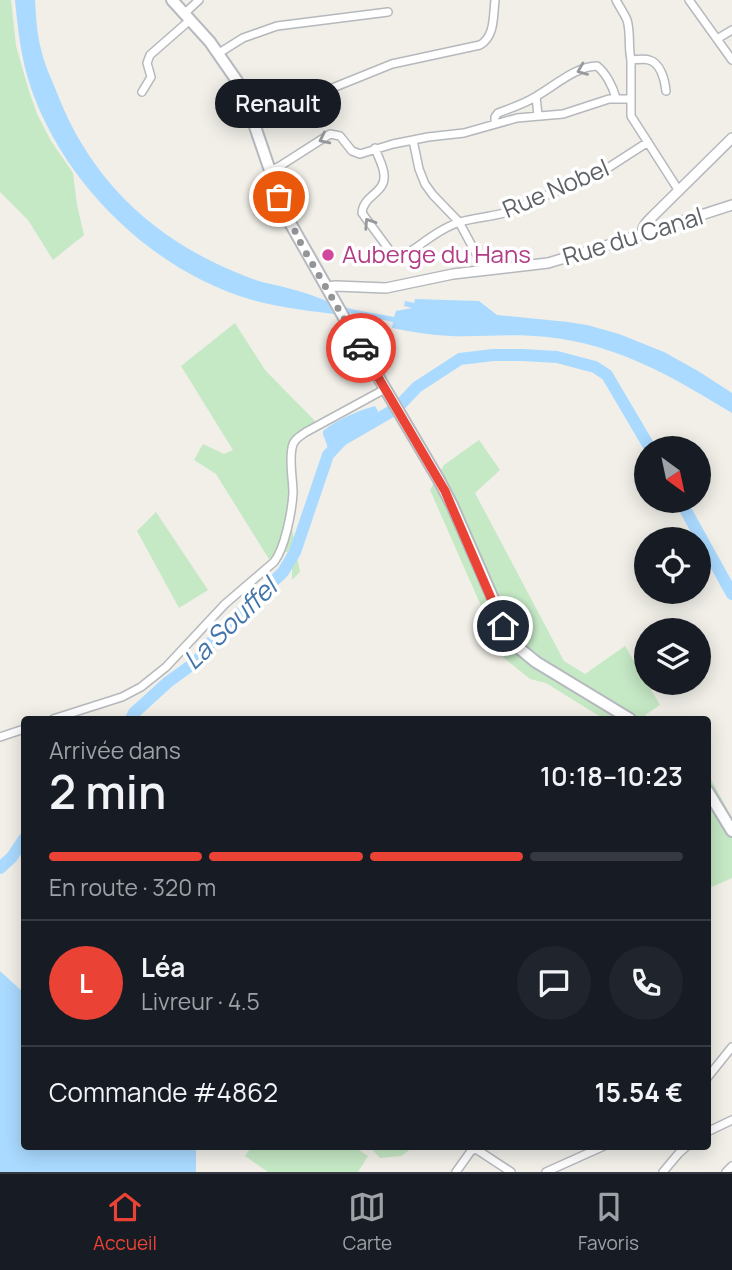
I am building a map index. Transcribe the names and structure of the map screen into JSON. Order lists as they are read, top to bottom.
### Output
{
  "streets": {
    "street": ["Rue Nobel", "Rue du Canal"]
  },
  "water": ["La Souffel"],
  "places": ["Renault", "Auberge du Hans"],
  "north": "bottom right",
  "page": {
    "bubble": "Renault",
    "heading": ["2 min", "Arrivée dans", "10:18–10:23"],
    "panel": [
      "Léa",
      "Livreur · 4.5",
      "Commande #4862",
      "15.54 €"
    ],
    "bar": "En route · 320 m",
    "round": "L",
    "tabs": ["Accueil", "Carte", "Favoris"]
  }
}
